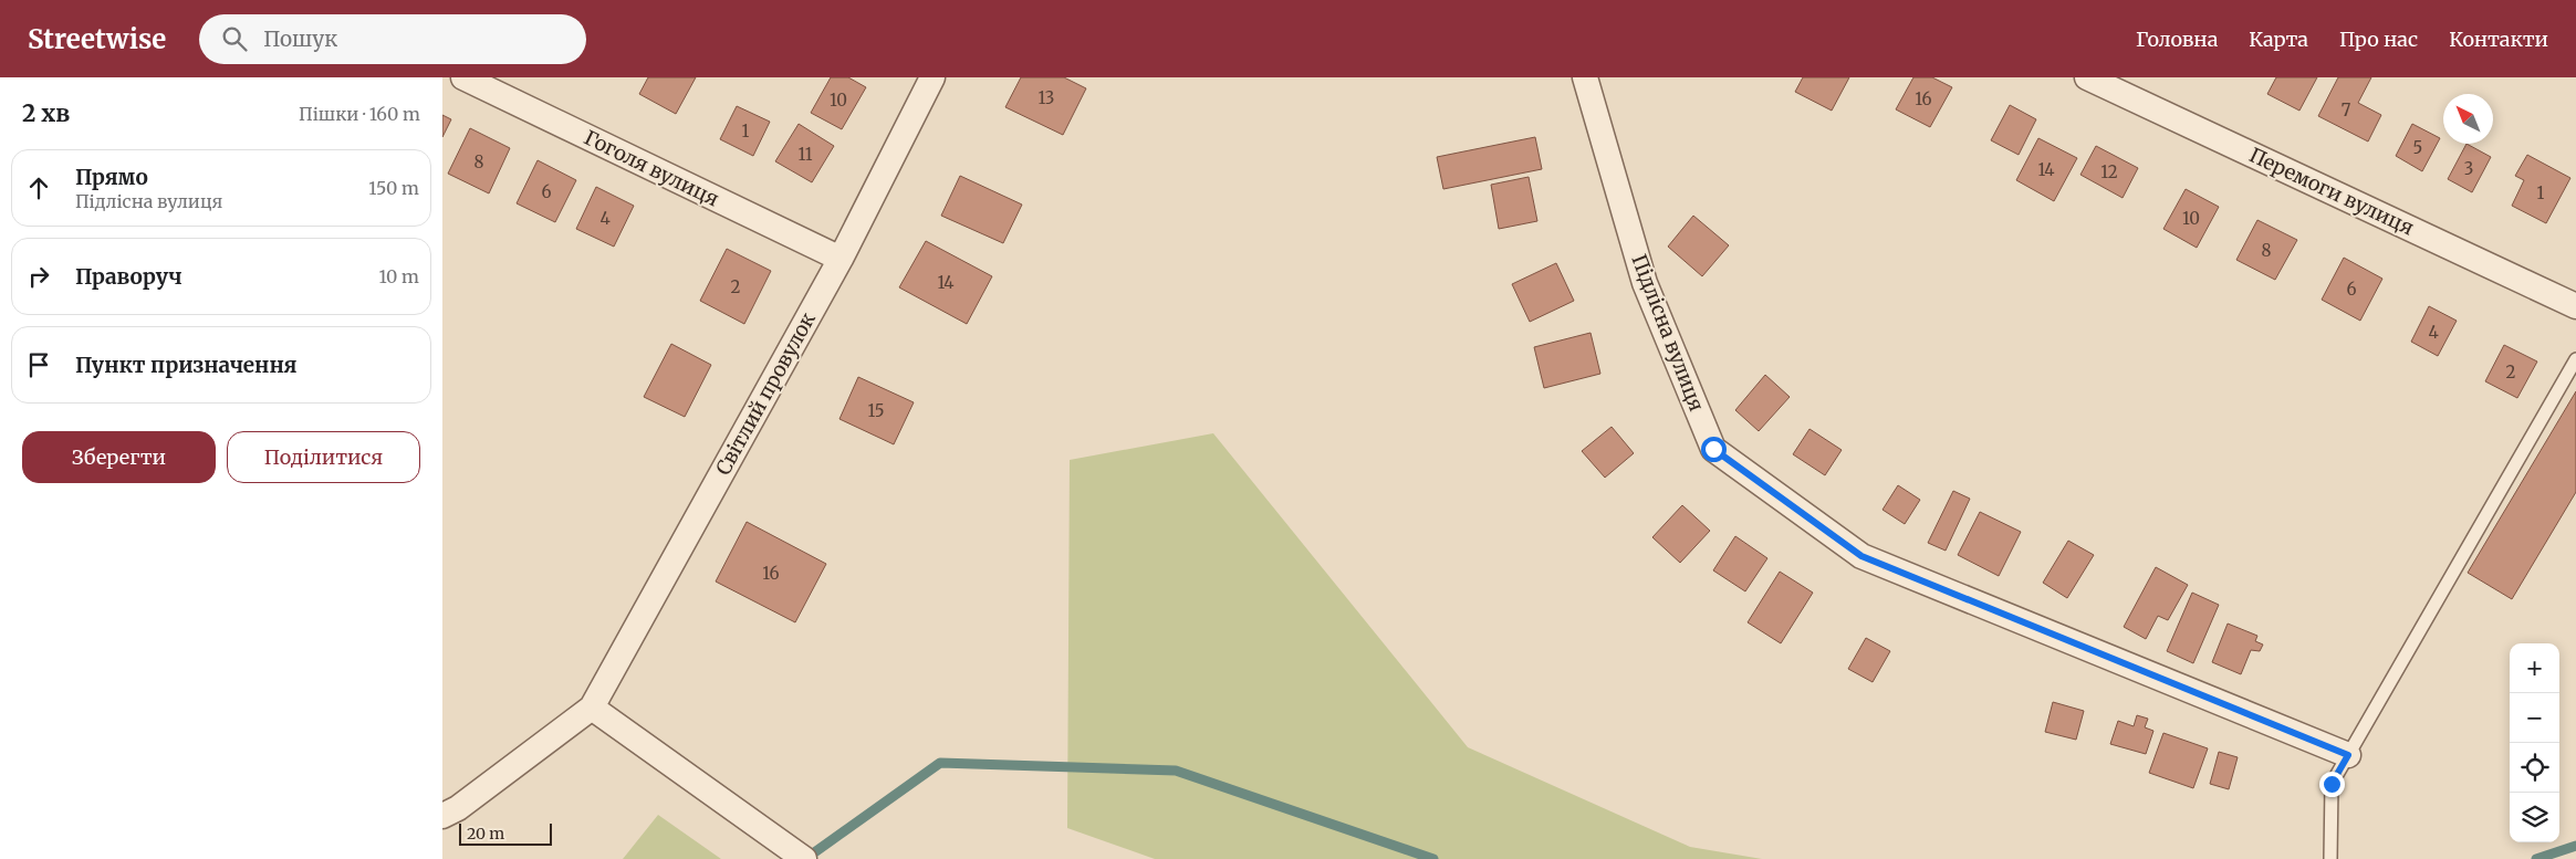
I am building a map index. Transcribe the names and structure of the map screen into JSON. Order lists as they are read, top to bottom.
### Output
{
  "streets": {
    "street": [
      "Гоголя вулиця",
      "Перемоги вулиця",
      "Підлісна вулиця",
      "Світлий провулок"
    ]
  },
  "crossings": [
    ["Гоголя вулиця", "Світлий провулок"]
  ],
  "house_numbers": [
    "13",
    "16",
    "10",
    "7",
    "1",
    "5",
    "11",
    "8",
    "3",
    "14",
    "12",
    "6",
    "1",
    "4",
    "10",
    "8",
    "14",
    "2",
    "6",
    "4",
    "2",
    "15",
    "16"
  ],
  "scale_bar": "20 m",
  "north": "top left",
  "page": {
    "header": "Streetwise",
    "search": "Пошук",
    "nav": [
      "Головна",
      "Карта",
      "Про нас",
      "Контакти"
    ],
    "heading": ["2 хв", "Пішки · 160 m"],
    "list": [
      ["Прямо", "Підлісна вулиця", "150 m"],
      ["Праворуч", "10 m"],
      "Пункт призначення"
    ],
    "buttons": ["Зберегти", "Поділитися"],
    "map_buttons": ["+", "−"],
    "scale": "20 m"
  }
}
